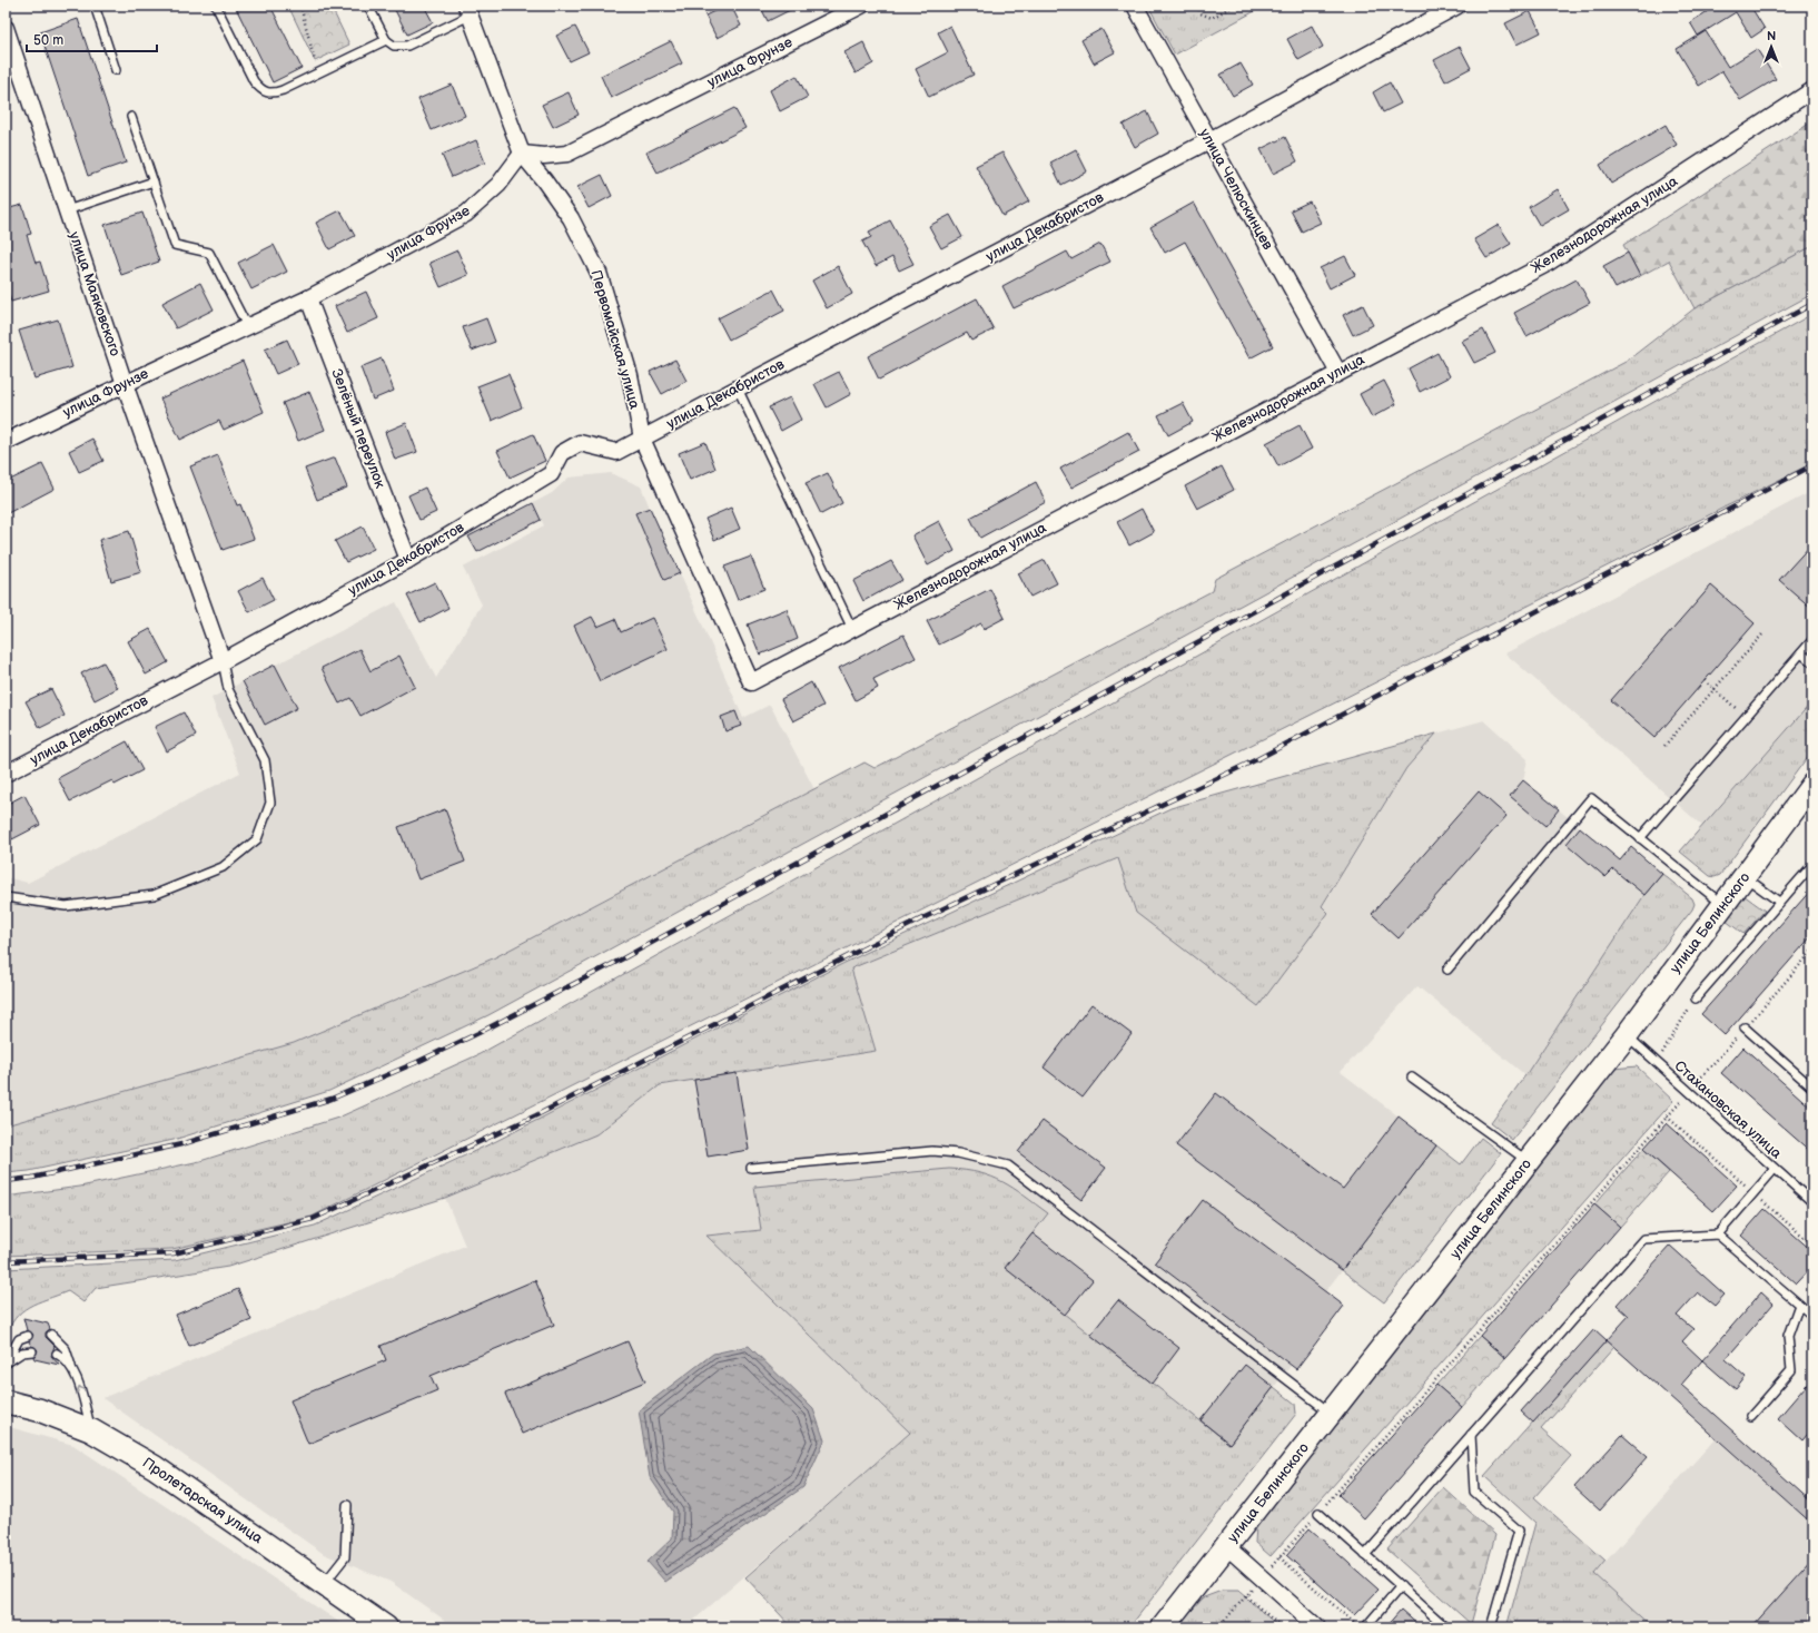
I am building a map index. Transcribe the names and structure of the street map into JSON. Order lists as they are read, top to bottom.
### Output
{
  "streets": {
    "street": [
      "улица Фрунзе",
      "улица Челюскинцев",
      "Железнодорожная улица",
      "улица Декабристов",
      "улица Маяковского",
      "Первомайская улица",
      "Зелёный переулок",
      "улица Белинского",
      "Пролетарская улица"
    ],
    "lane": ["Стахановская улица"]
  },
  "crossings": [
    ["улица Фрунзе", "улица Маяковского"],
    ["улица Фрунзе", "Первомайская улица"],
    ["улица Фрунзе", "Зелёный переулок"],
    ["улица Челюскинцев", "Железнодорожная улица"],
    ["улица Челюскинцев", "улица Декабристов"],
    ["Железнодорожная улица", "Первомайская улица"],
    ["улица Декабристов", "улица Маяковского"],
    ["улица Декабристов", "Первомайская улица"],
    ["улица Декабристов", "Зелёный переулок"],
    ["улица Белинского", "Стахановская улица"]
  ],
  "scale_bar": "50 m",
  "north": "top"
}
